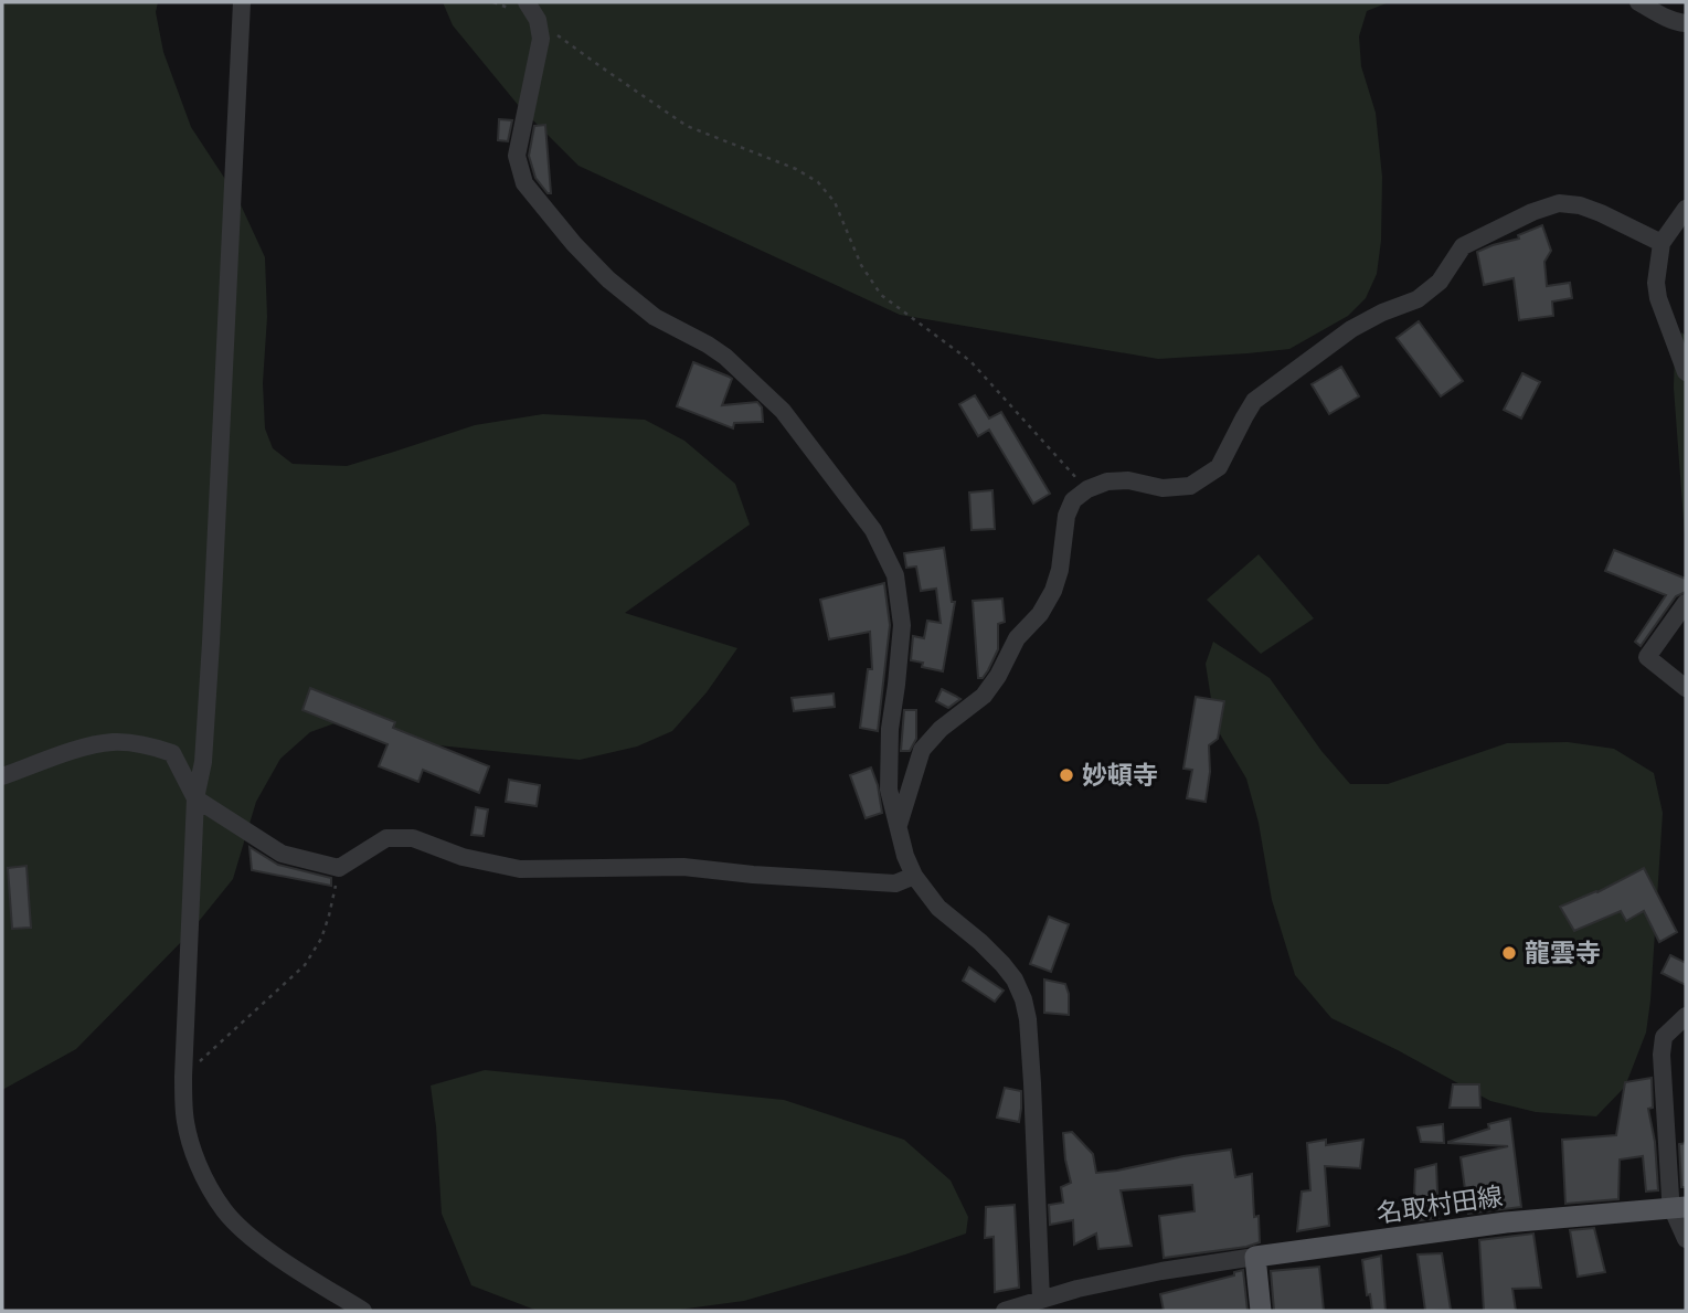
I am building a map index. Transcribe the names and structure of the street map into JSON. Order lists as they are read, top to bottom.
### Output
{
  "streets": {
    "main road": ["名取村田線"]
  },
  "places": ["妙頓寺", "龍雲寺"]
}
